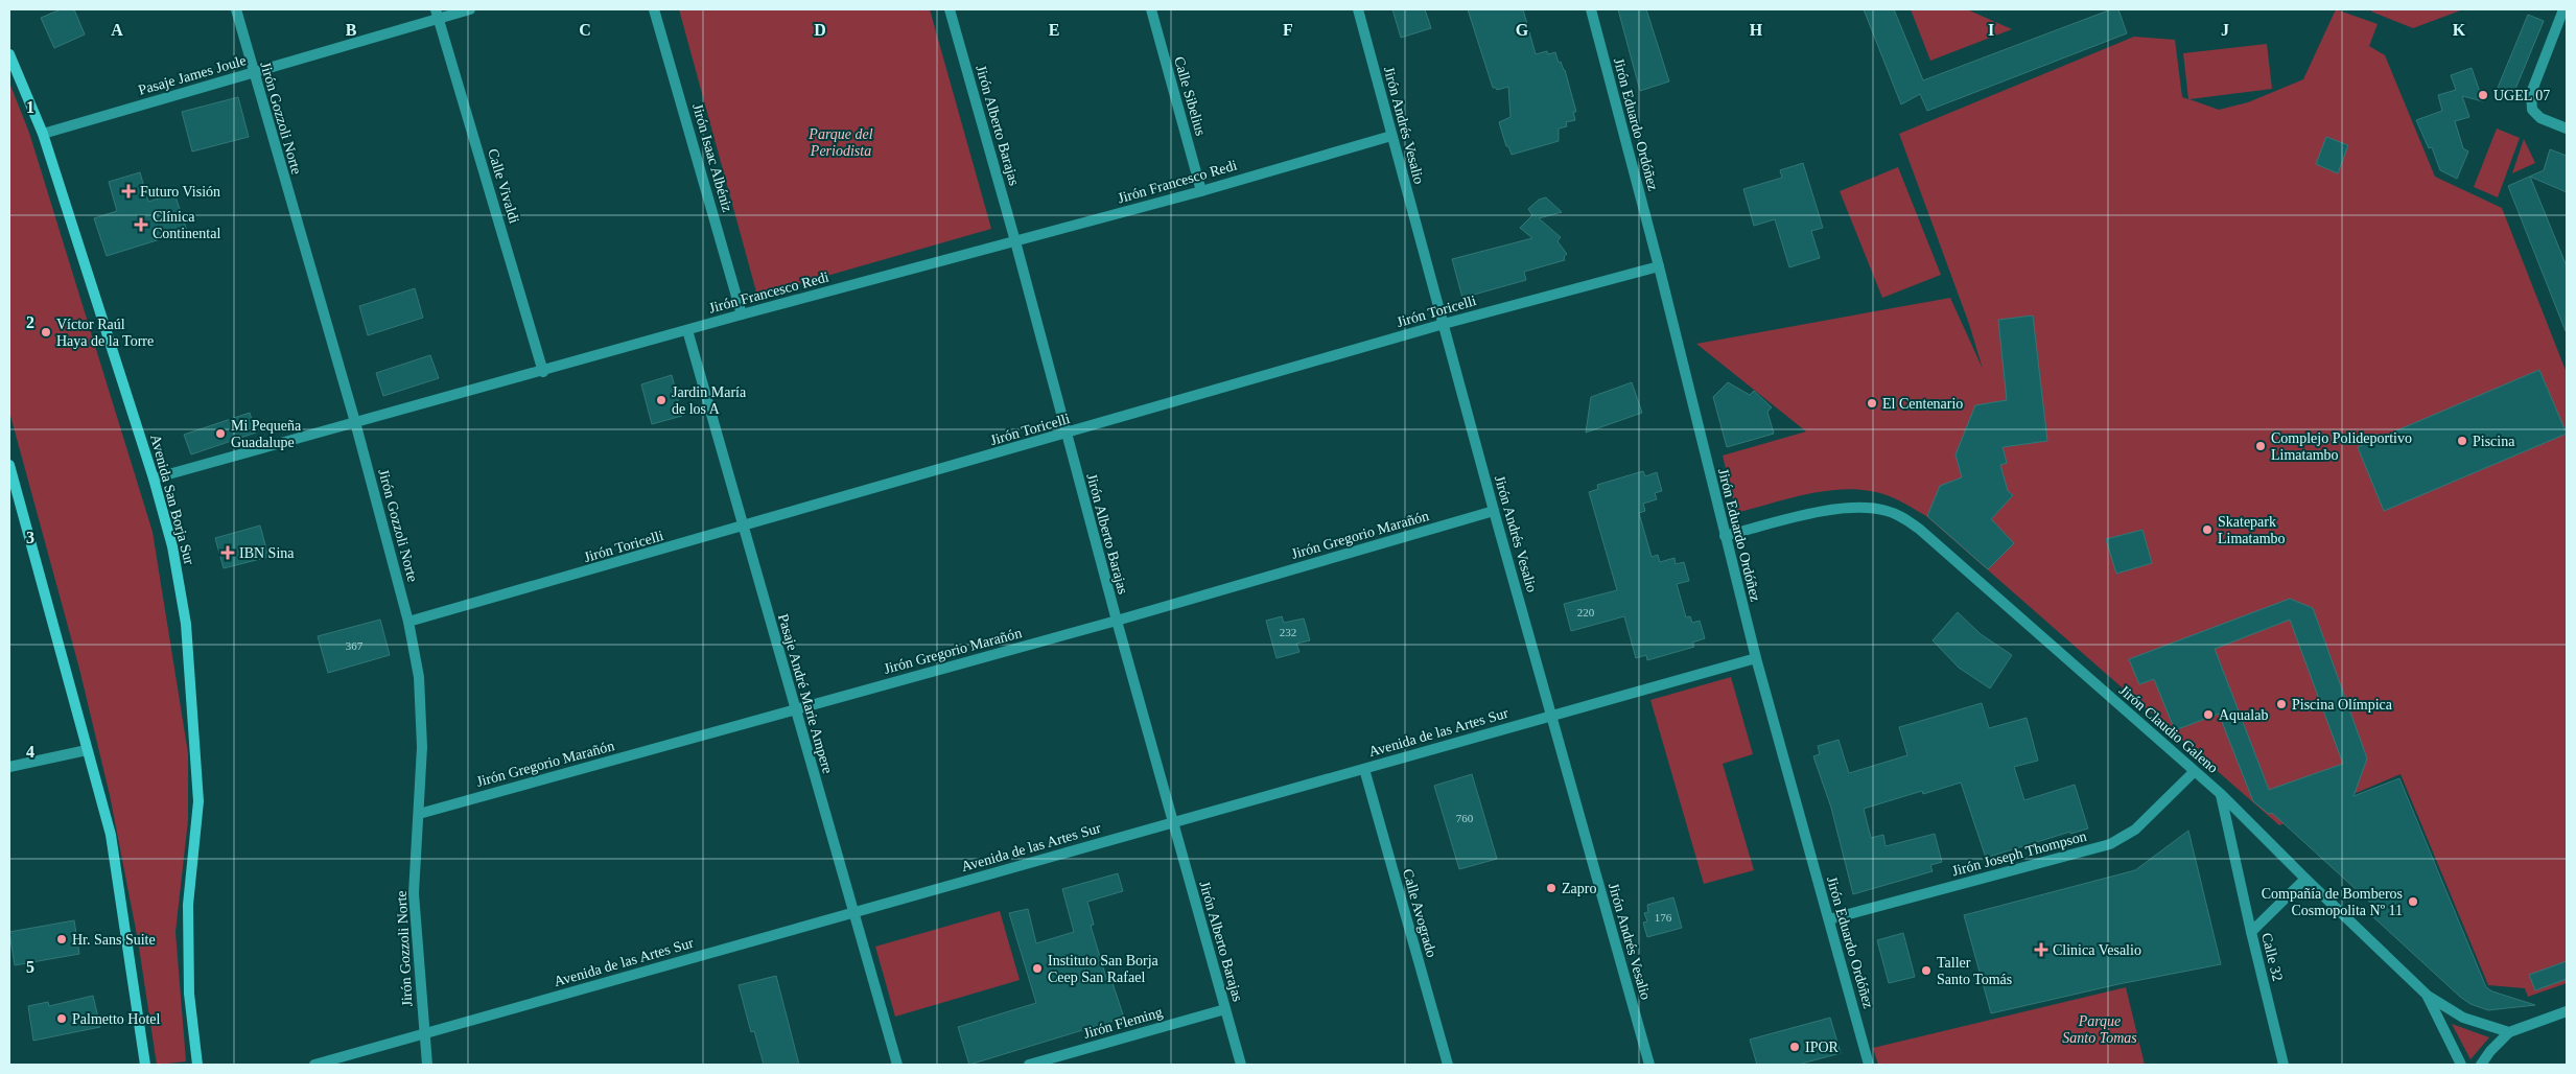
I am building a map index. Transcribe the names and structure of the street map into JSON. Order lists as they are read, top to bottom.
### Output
{
  "streets": {
    "main road": ["Avenida San Borja Sur"],
    "street": [
      "Pasaje James Joule",
      "Calle Sibelius",
      "Jirón Gozzoli Norte",
      "Jirón Eduardo Ordóñez",
      "Jirón Alberto Barajas",
      "Jirón Andrés Vesalio",
      "Jirón Isaac Albéniz",
      "Jirón Francesco Redi",
      "Calle Vivaldi",
      "Jirón Toricelli",
      "Jirón Gregorio Marañón",
      "Pasaje André Marie Ampere",
      "Jirón Claudio Galeno",
      "Avenida de las Artes Sur",
      "Jirón Joseph Thompson",
      "Calle Avogrado",
      "Calle 32",
      "Jirón Fleming"
    ]
  },
  "crossings": [
    ["Pasaje James Joule", "Jirón Gozzoli Norte"],
    ["Pasaje James Joule", "Calle Vivaldi"],
    ["Pasaje James Joule", "Avenida San Borja Sur"],
    ["Calle Sibelius", "Jirón Francesco Redi"],
    ["Jirón Gozzoli Norte", "Jirón Francesco Redi"],
    ["Jirón Gozzoli Norte", "Jirón Toricelli"],
    ["Jirón Gozzoli Norte", "Jirón Gregorio Marañón"],
    ["Jirón Gozzoli Norte", "Avenida de las Artes Sur"],
    ["Jirón Eduardo Ordóñez", "Jirón Toricelli"],
    ["Jirón Eduardo Ordóñez", "Jirón Claudio Galeno"],
    ["Jirón Eduardo Ordóñez", "Avenida de las Artes Sur"],
    ["Jirón Eduardo Ordóñez", "Jirón Joseph Thompson"],
    ["Jirón Alberto Barajas", "Jirón Francesco Redi"],
    ["Jirón Alberto Barajas", "Jirón Toricelli"],
    ["Jirón Alberto Barajas", "Jirón Gregorio Marañón"],
    ["Jirón Alberto Barajas", "Avenida de las Artes Sur"],
    ["Jirón Alberto Barajas", "Jirón Fleming"],
    ["Jirón Andrés Vesalio", "Jirón Francesco Redi"],
    ["Jirón Andrés Vesalio", "Jirón Toricelli"],
    ["Jirón Andrés Vesalio", "Jirón Gregorio Marañón"],
    ["Jirón Andrés Vesalio", "Avenida de las Artes Sur"],
    ["Jirón Isaac Albéniz", "Jirón Francesco Redi"],
    ["Jirón Francesco Redi", "Calle Vivaldi"],
    ["Jirón Francesco Redi", "Avenida San Borja Sur"],
    ["Jirón Francesco Redi", "Pasaje André Marie Ampere"],
    ["Jirón Toricelli", "Pasaje André Marie Ampere"],
    ["Jirón Gregorio Marañón", "Pasaje André Marie Ampere"],
    ["Pasaje André Marie Ampere", "Avenida de las Artes Sur"],
    ["Jirón Claudio Galeno", "Jirón Joseph Thompson"],
    ["Jirón Claudio Galeno", "Calle 32"],
    ["Avenida de las Artes Sur", "Calle Avogrado"]
  ],
  "parks": ["Parque del Periodista", "Parque Santo Tomas"],
  "places": {
    "other": [
      "UGEL 07",
      "Víctor Raúl Haya de la Torre",
      "Jardin María de los A",
      "El Centenario",
      "Mi Pequeña Guadalupe",
      "Piscina",
      "Complejo Polideportivo Limatambo",
      "Skatepark Limatambo",
      "Piscina Olímpica",
      "Aqualab",
      "Zapro",
      "Compañía de Bomberos Cosmopolita Nº 11",
      "Hr. Sans Suite",
      "Instituto San Borja Ceep San Rafael",
      "Taller Santo Tomás",
      "Palmetto Hotel",
      "IPOR"
    ],
    "health": [
      "Futuro Visión",
      "Clínica Continental",
      "IBN Sina",
      "Clinica Vesalio"
    ]
  },
  "house_numbers": [
    "220",
    "232",
    "367",
    "760",
    "176"
  ],
  "grid": {
    "columns": [
      "A",
      "B",
      "C",
      "D",
      "E",
      "F",
      "G",
      "H",
      "I",
      "J",
      "K"
    ],
    "rows": [
      "1",
      "2",
      "3",
      "4",
      "5"
    ]
  }
}
